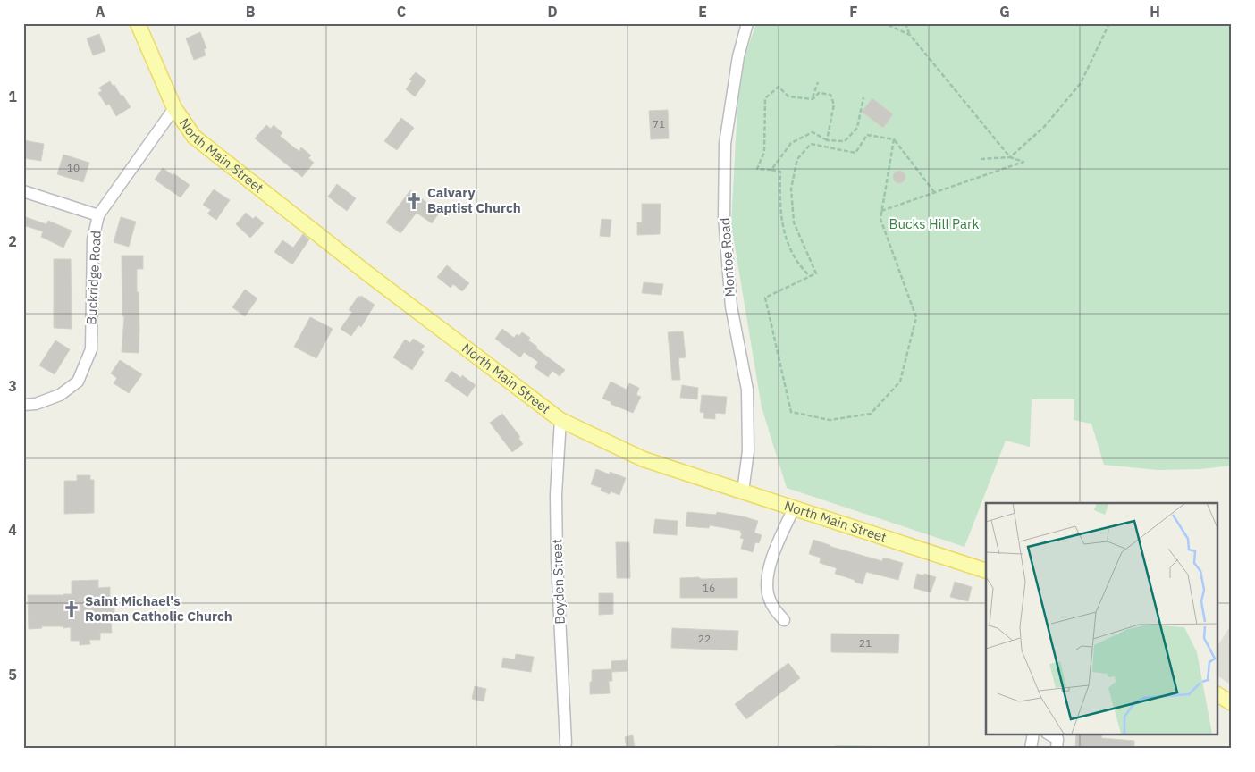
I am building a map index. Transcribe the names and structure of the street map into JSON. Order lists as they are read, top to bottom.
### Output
{
  "streets": {
    "main road": ["North Main Street"],
    "street": ["Montoe Road", "Buckridge Road", "Boyden Street"]
  },
  "crossings": [
    ["North Main Street", "Montoe Road"],
    ["North Main Street", "Buckridge Road"],
    ["North Main Street", "Boyden Street"]
  ],
  "parks": ["Bucks Hill Park"],
  "places": {
    "church": ["Calvary Baptist Church", "Saint Michael's Roman Catholic Church"]
  },
  "house_numbers": [
    "71",
    "10",
    "16",
    "22",
    "21"
  ],
  "grid": {
    "columns": [
      "A",
      "B",
      "C",
      "D",
      "E",
      "F",
      "G",
      "H"
    ],
    "rows": [
      "1",
      "2",
      "3",
      "4",
      "5"
    ]
  }
}
